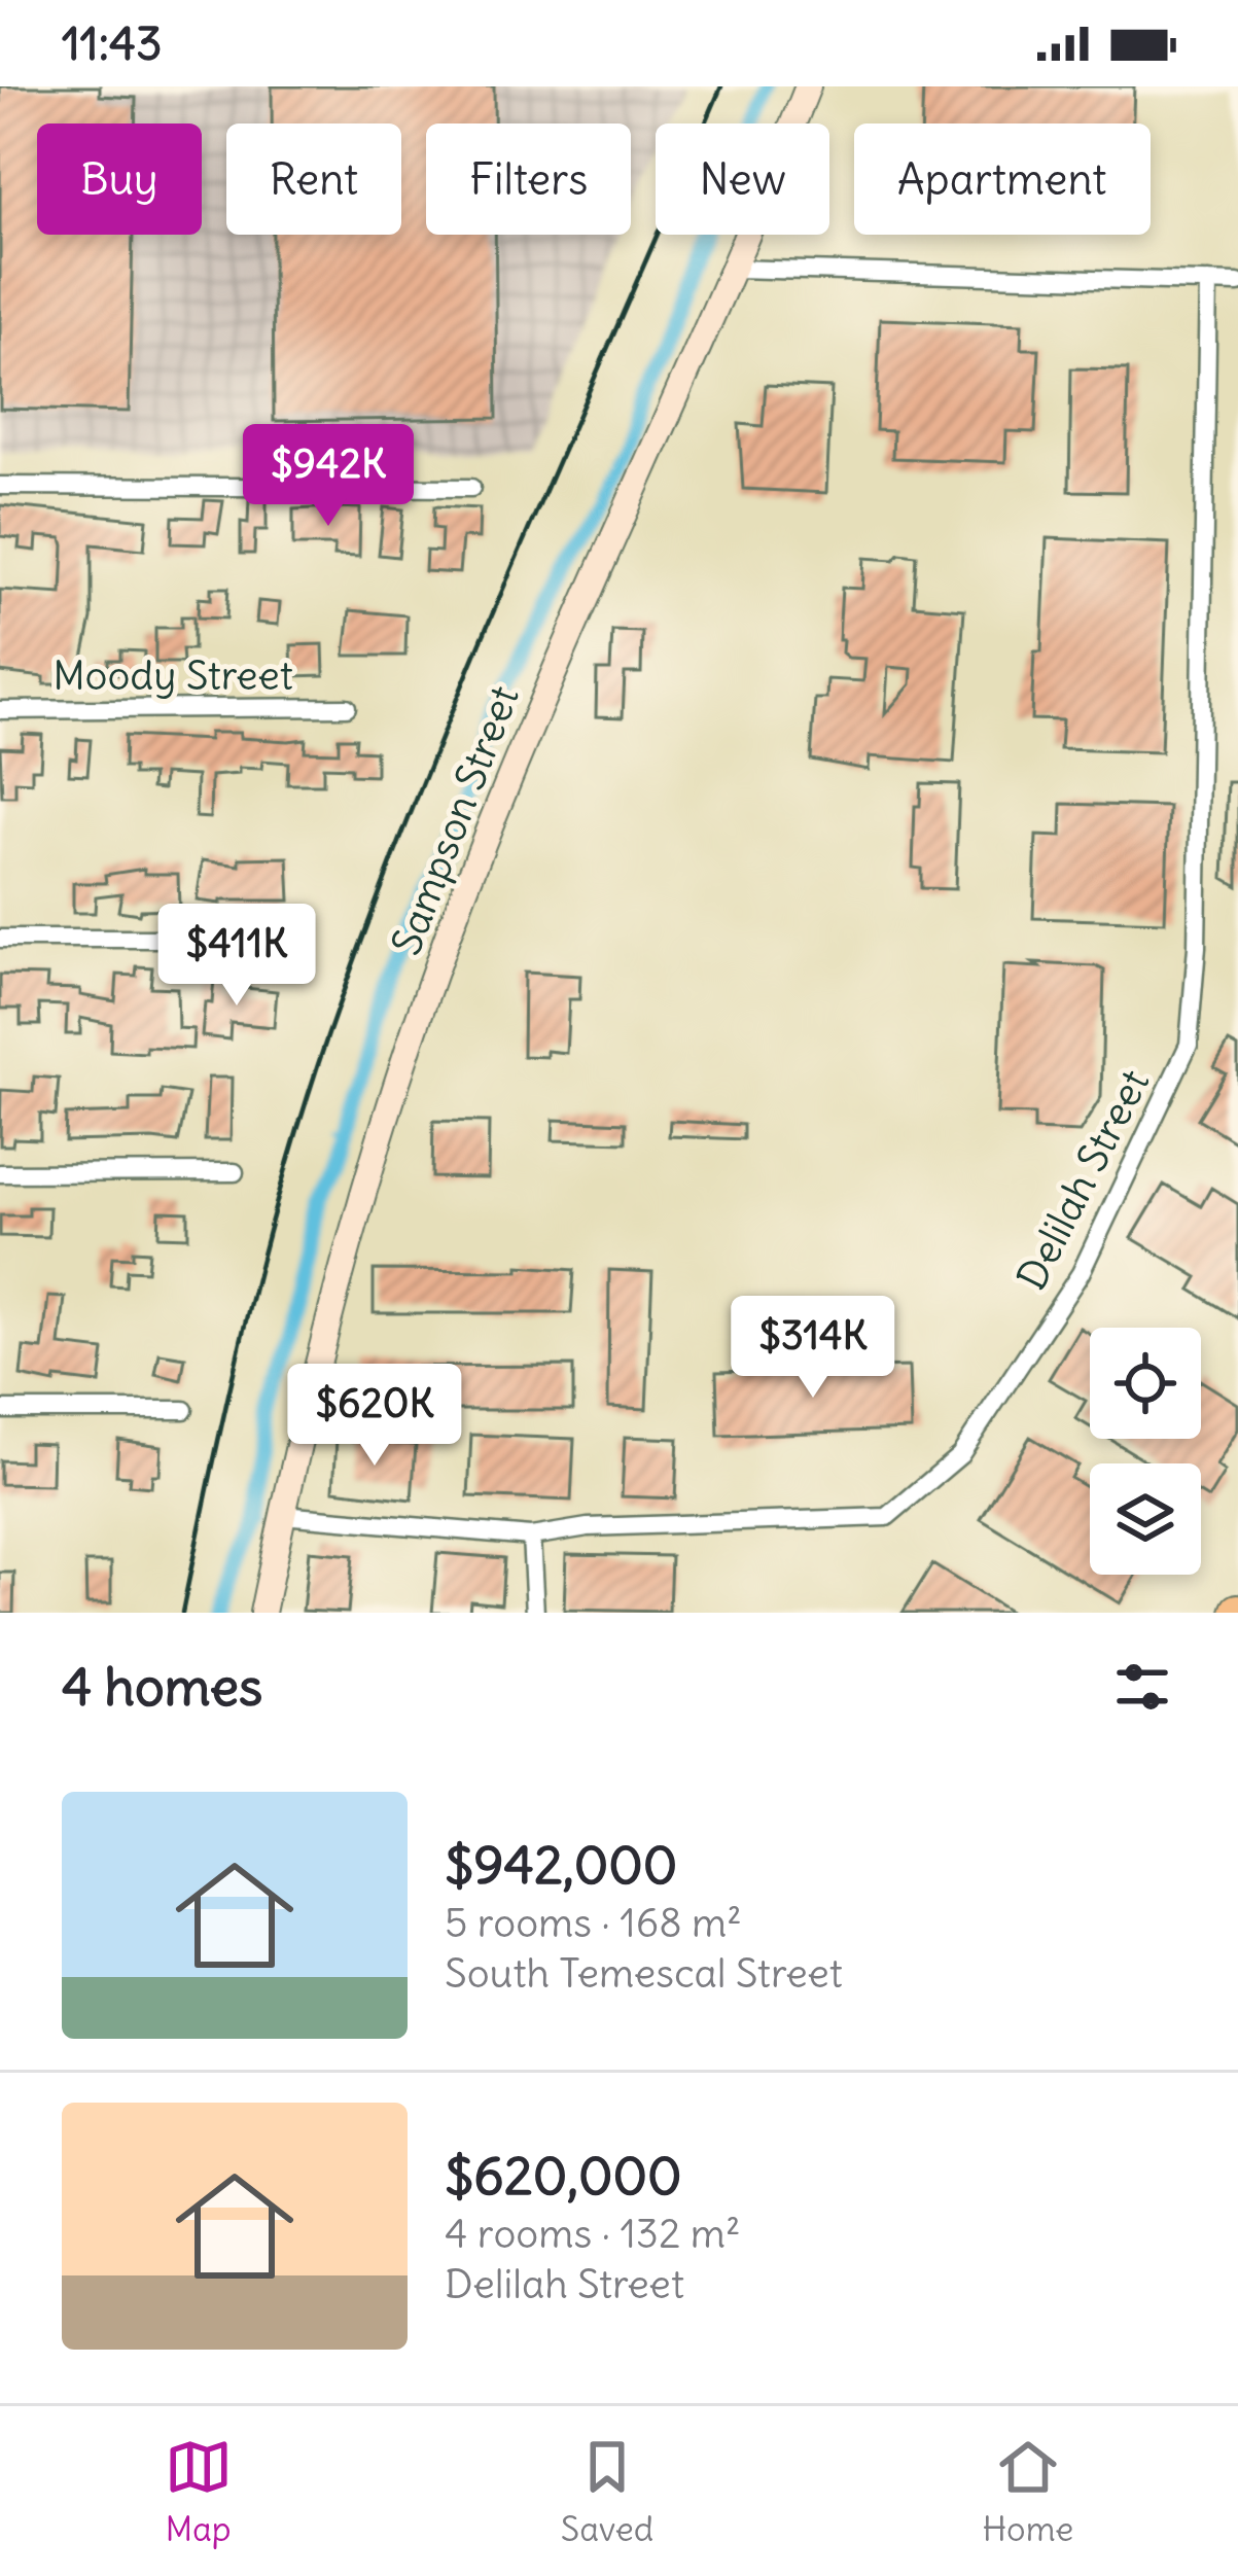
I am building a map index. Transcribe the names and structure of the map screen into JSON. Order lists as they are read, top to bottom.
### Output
{
  "streets": {
    "street": ["Moody Street", "Sampson Street", "Delilah Street"]
  },
  "crossings": [
    ["Sampson Street", "Delilah Street"]
  ],
  "page": {
    "status": "11:43",
    "chip": [
      "Buy",
      "Rent",
      "Filters",
      "New",
      "Apartment"
    ],
    "price": [
      "$942K",
      "$411K",
      "$314K",
      "$620K"
    ],
    "heading": "4 homes",
    "list": [
      {
        "name": "$942,000",
        "note": "5 rooms · 168 m² · South Temescal Street"
      },
      {
        "name": "$620,000",
        "note": "4 rooms · 132 m² · Delilah Street"
      }
    ],
    "tabs": ["Map", "Saved", "Home"]
  }
}
